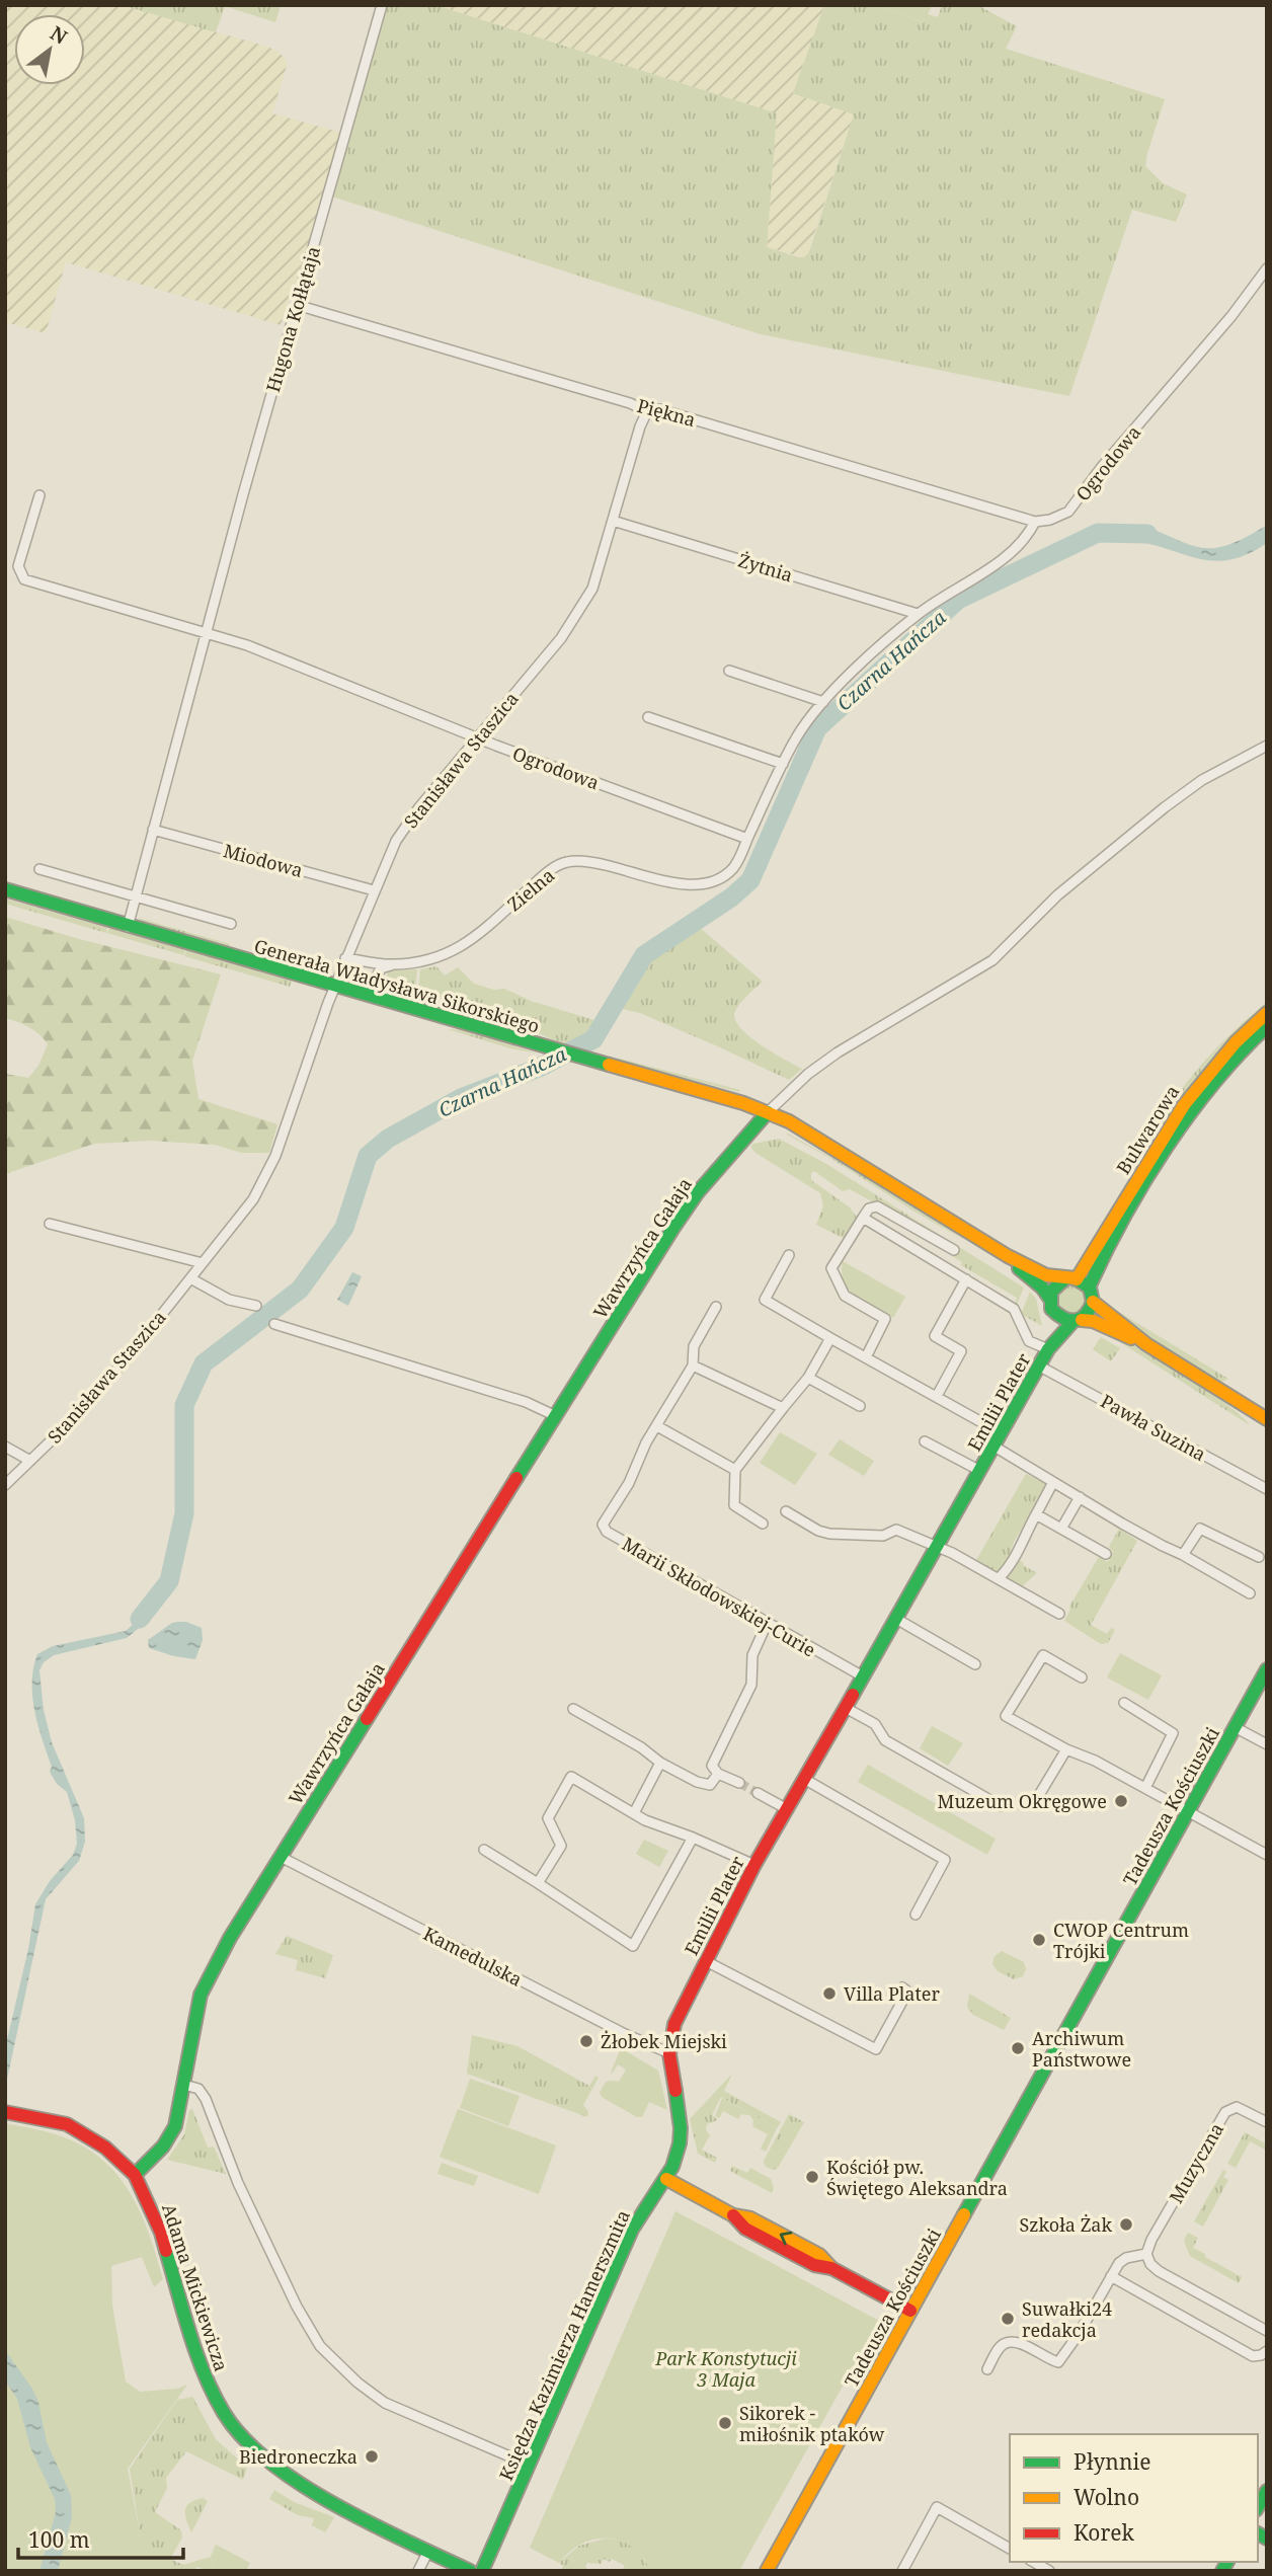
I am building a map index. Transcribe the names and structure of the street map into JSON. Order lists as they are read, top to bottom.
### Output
{
  "streets": {
    "street": [
      "Hugona Kołłątaja",
      "Piękna",
      "Ogrodowa",
      "Żytnia",
      "Stanisława Staszica",
      "Miodowa",
      "Zielna",
      "Generała Władysława Sikorskiego",
      "Bulwarowa",
      "Wawrzyńca Gałaja",
      "Emilii Plater",
      "Pawła Suzina",
      "Marii Skłodowskiej-Curie",
      "Tadeusza Kościuszki",
      "Kamedulska",
      "Muzyczna",
      "Adama Mickiewicza",
      "Księdza Kazimierza Hamerszmita"
    ]
  },
  "crossings": [
    ["Hugona Kołłątaja", "Piękna"],
    ["Hugona Kołłątaja", "Ogrodowa"],
    ["Hugona Kołłątaja", "Miodowa"],
    ["Hugona Kołłątaja", "Generała Władysława Sikorskiego"],
    ["Piękna", "Ogrodowa"],
    ["Piękna", "Stanisława Staszica"],
    ["Ogrodowa", "Stanisława Staszica"],
    ["Ogrodowa", "Zielna"],
    ["Żytnia", "Stanisława Staszica"],
    ["Stanisława Staszica", "Miodowa"],
    ["Stanisława Staszica", "Zielna"],
    ["Stanisława Staszica", "Generała Władysława Sikorskiego"],
    ["Generała Władysława Sikorskiego", "Bulwarowa"],
    ["Generała Władysława Sikorskiego", "Wawrzyńca Gałaja"],
    ["Generała Władysława Sikorskiego", "Emilii Plater"],
    ["Bulwarowa", "Emilii Plater"],
    ["Wawrzyńca Gałaja", "Kamedulska"],
    ["Wawrzyńca Gałaja", "Adama Mickiewicza"],
    ["Emilii Plater", "Pawła Suzina"],
    ["Emilii Plater", "Marii Skłodowskiej-Curie"],
    ["Emilii Plater", "Kamedulska"],
    ["Emilii Plater", "Księdza Kazimierza Hamerszmita"],
    ["Kamedulska", "Księdza Kazimierza Hamerszmita"]
  ],
  "water": ["Czarna Hańcza"],
  "parks": ["Park Konstytucji 3 Maja"],
  "places": [
    "Muzeum Okręgowe",
    "CWOP Centrum Trójki",
    "Villa Plater",
    "Żłobek Miejski",
    "Archiwum Państwowe",
    "Kościół pw. Świętego Aleksandra",
    "Szkoła Żak",
    "Suwałki24 redakcja",
    "Sikorek - miłośnik ptaków",
    "Biedroneczka"
  ],
  "legend": ["Płynnie", "Wolno", "Korek"],
  "scale_bar": "100 m",
  "north": "top right"
}
